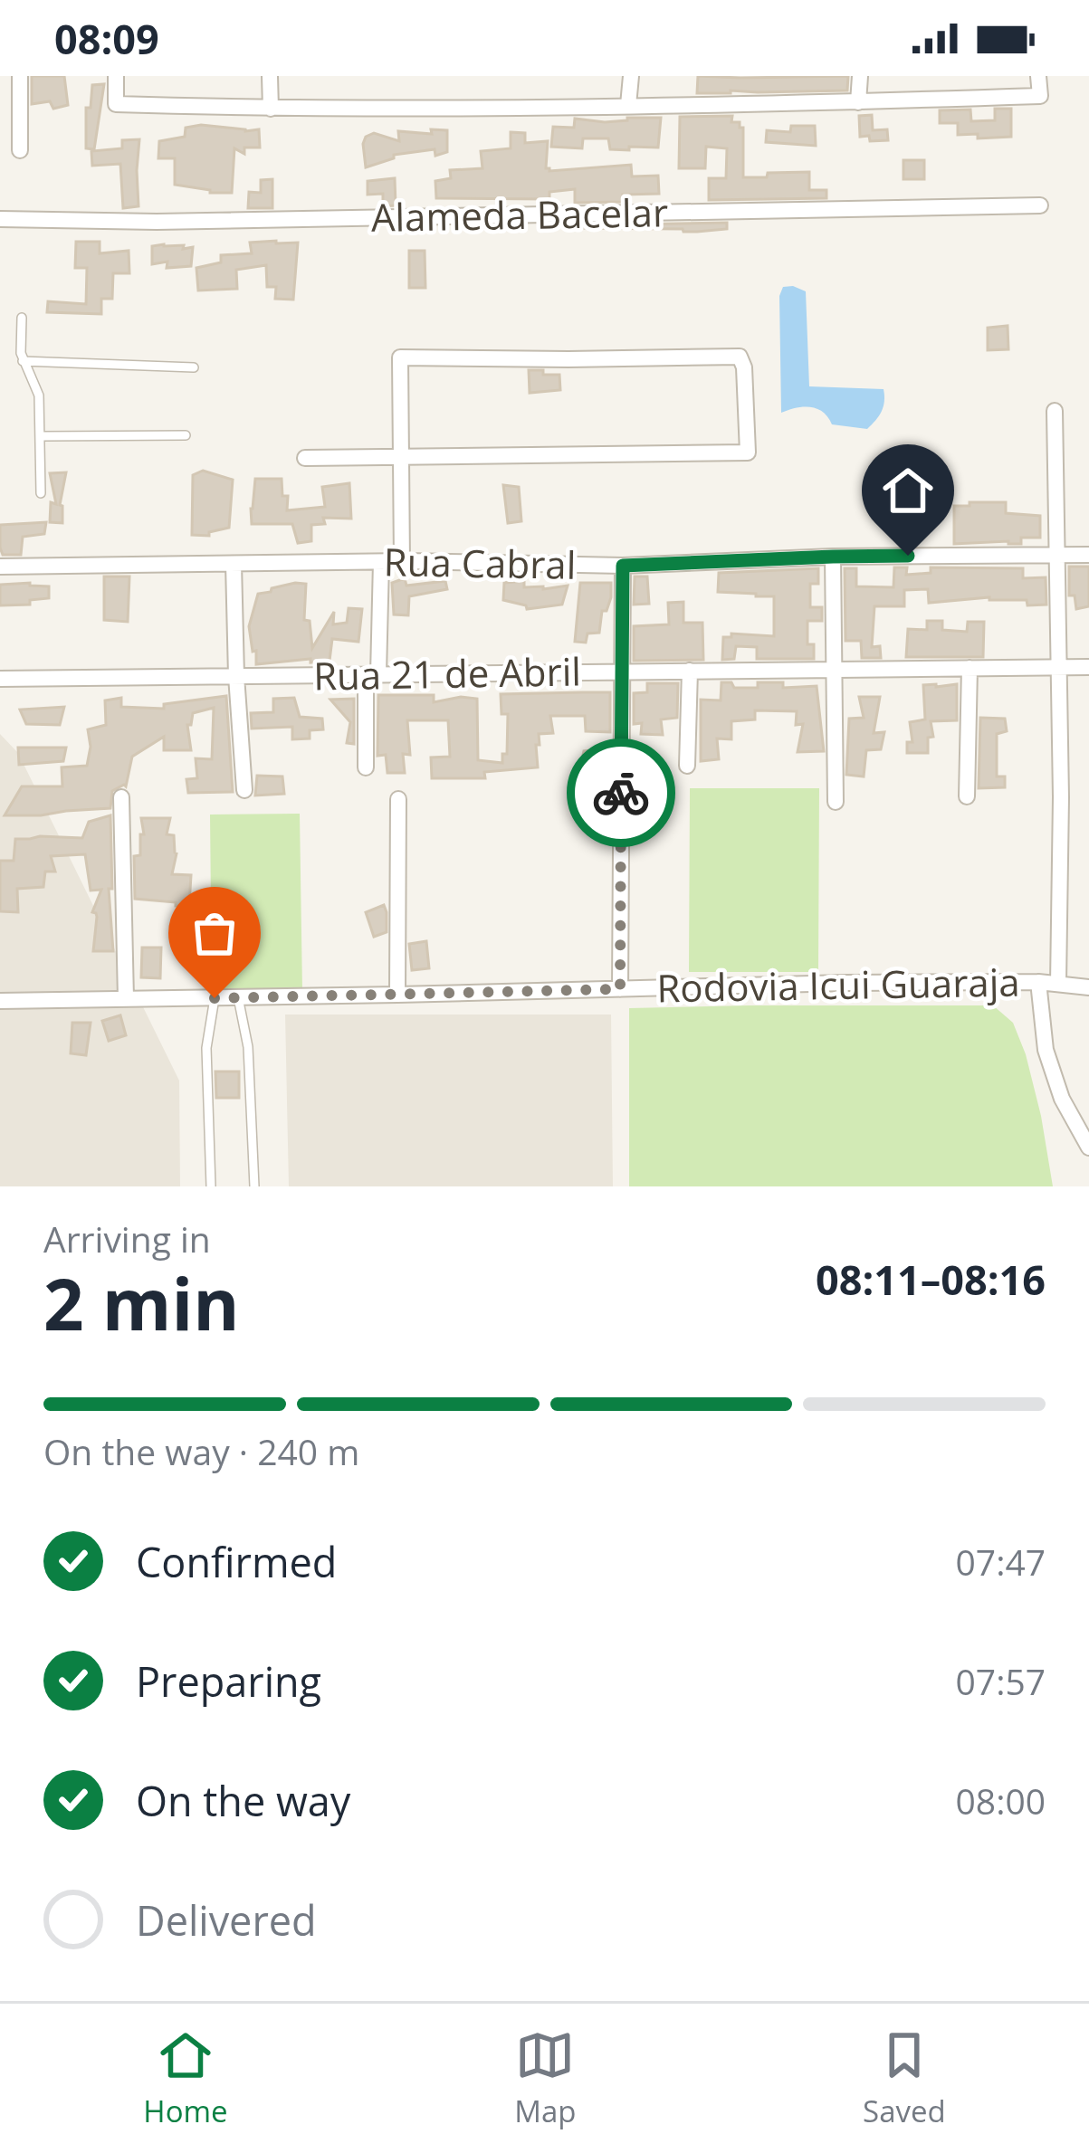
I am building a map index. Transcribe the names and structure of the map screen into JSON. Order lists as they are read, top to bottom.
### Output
{
  "streets": {
    "street": [
      "Alameda Bacelar",
      "Rua Cabral",
      "Rua 21 de Abril",
      "Rodovia Icui Guaraja"
    ]
  },
  "page": {
    "status": "08:09",
    "heading": ["2 min", "Arriving in", "08:11–08:16"],
    "bar": "On the way · 240 m",
    "list": [
      ["Confirmed", "07:47"],
      ["Preparing", "07:57"],
      ["On the way", "08:00"],
      "Delivered"
    ],
    "tabs": ["Home", "Map", "Saved"]
  }
}
